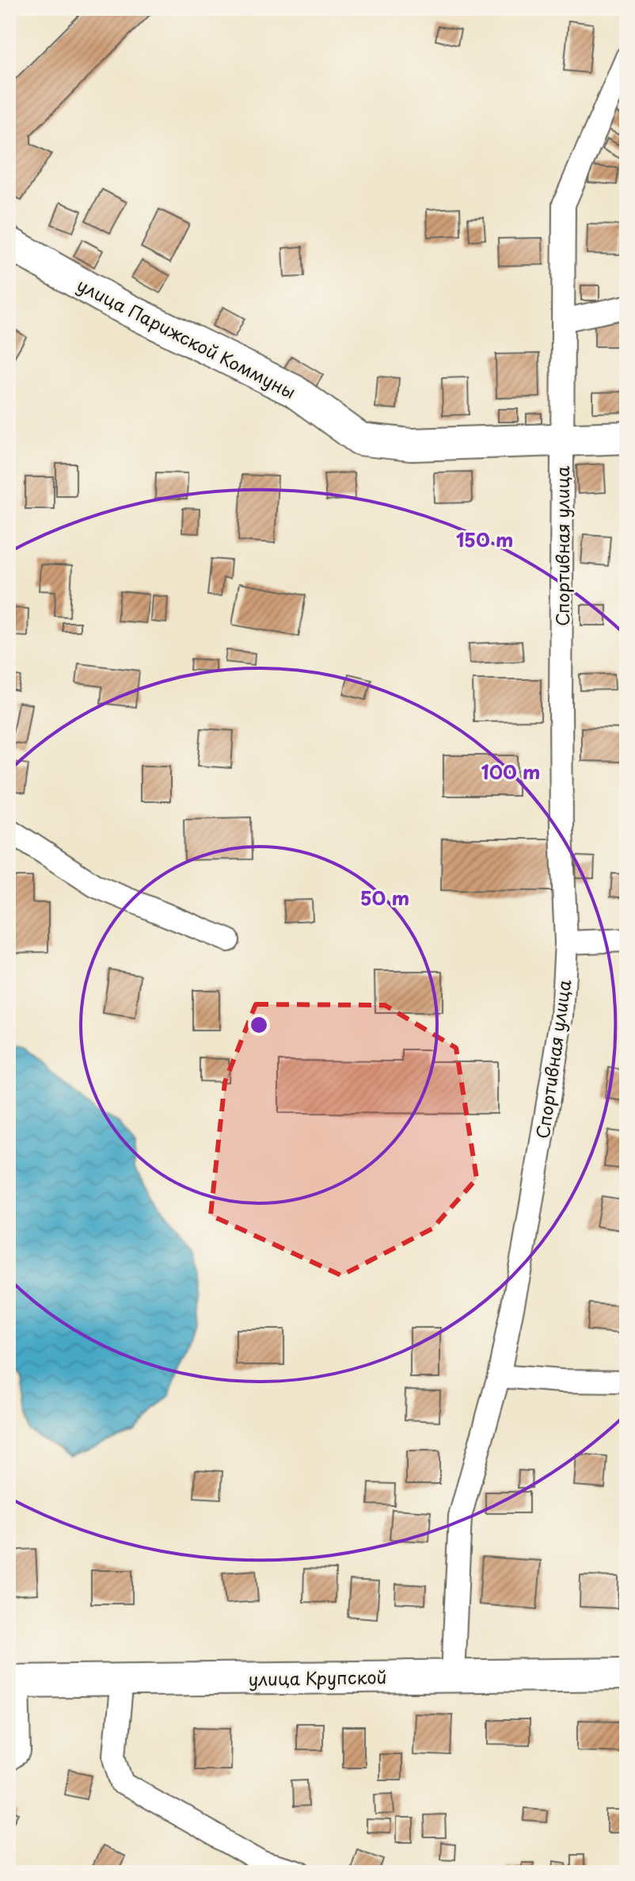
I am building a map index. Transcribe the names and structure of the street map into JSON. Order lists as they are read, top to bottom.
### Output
{
  "streets": {
    "street": ["улица Парижской Коммуны", "Спортивная улица", "улица Крупской"]
  },
  "crossings": [
    ["улица Парижской Коммуны", "Спортивная улица"],
    ["Спортивная улица", "улица Крупской"]
  ],
  "rings": ["150 m", "100 m", "50 m"]
}
